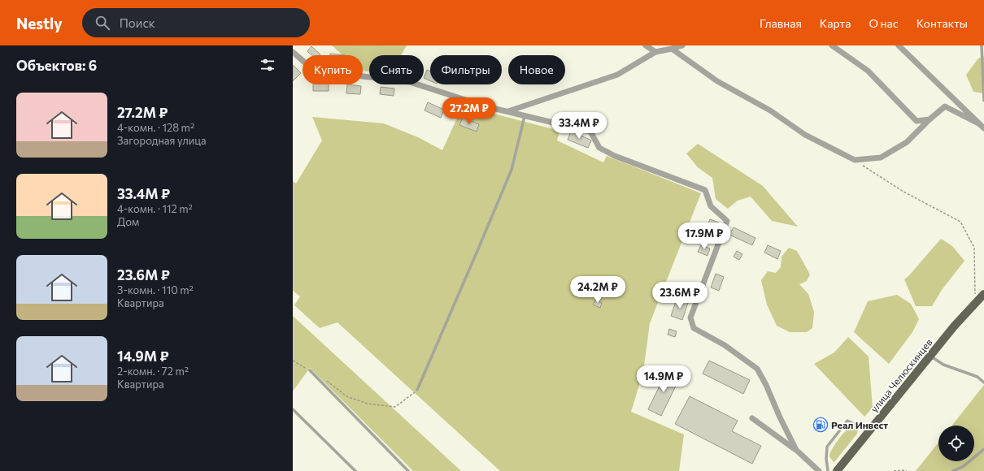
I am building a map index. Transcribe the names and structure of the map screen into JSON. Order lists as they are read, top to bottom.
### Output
{
  "streets": {
    "main road": ["улица Челюскинцев"]
  },
  "places": {
    "fuel station": ["Реал Инвест"]
  },
  "page": {
    "header": "Nestly",
    "search": "Поиск",
    "nav": [
      "Главная",
      "Карта",
      "О нас",
      "Контакты"
    ],
    "heading": "Объектов: 6",
    "chip": [
      "Купить",
      "Снять",
      "Фильтры",
      "Новое"
    ],
    "list": [
      {
        "name": "27.2M ₽",
        "note": "4-комн. · 128 m² · Загородная улица"
      },
      {
        "name": "33.4M ₽",
        "note": "4-комн. · 112 m² · Дом"
      },
      {
        "name": "23.6M ₽",
        "note": "3-комн. · 110 m² · Квартира"
      },
      {
        "name": "14.9M ₽",
        "note": "2-комн. · 72 m² · Квартира"
      }
    ],
    "price": [
      "27.2M ₽",
      "33.4M ₽",
      "17.9M ₽",
      "24.2M ₽",
      "23.6M ₽",
      "14.9M ₽"
    ]
  }
}
